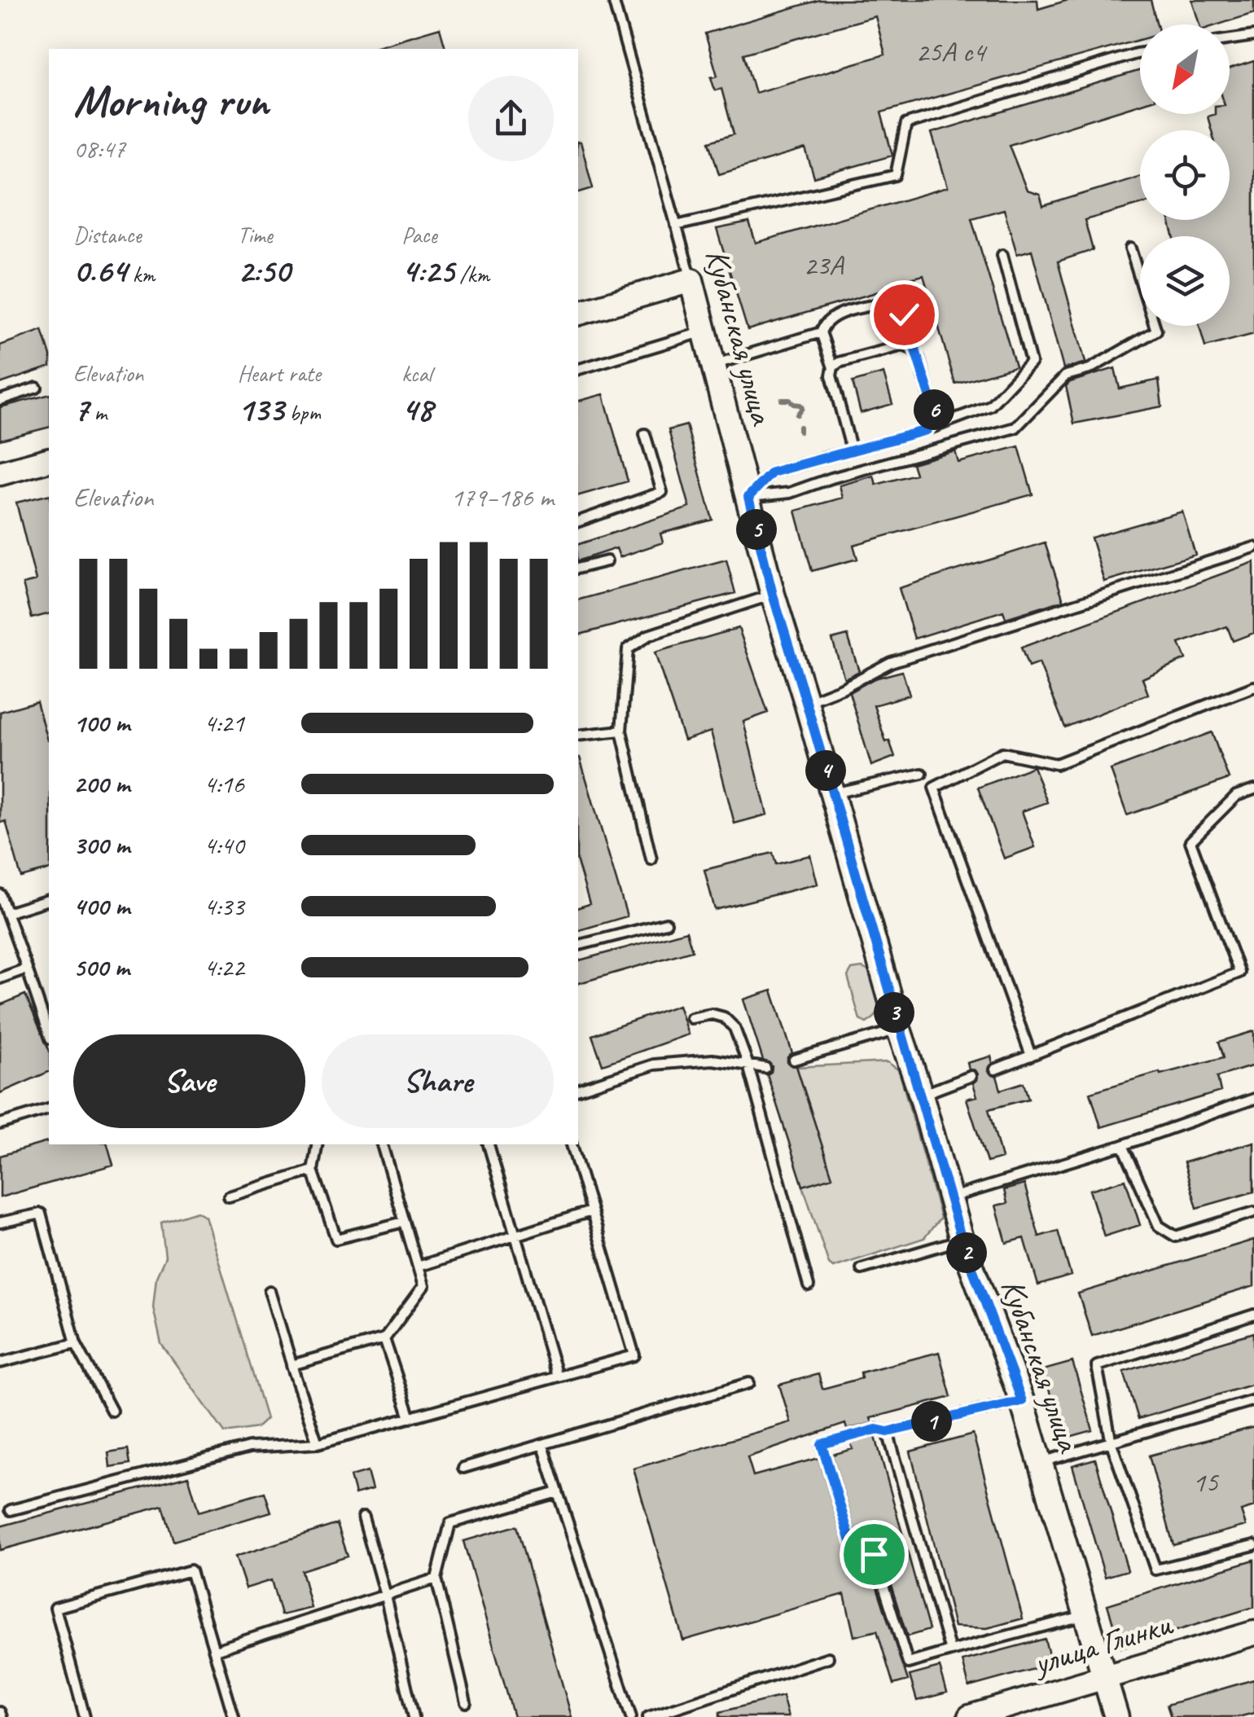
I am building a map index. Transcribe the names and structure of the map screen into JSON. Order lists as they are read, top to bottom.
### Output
{
  "streets": {
    "main road": ["Кубанская улица", "улица Глинки"]
  },
  "crossings": [
    ["Кубанская улица", "улица Глинки"]
  ],
  "house_numbers": ["25А с4", "23А", "15"],
  "north": "bottom left",
  "page": {
    "heading": ["Morning run", "08:47"],
    "stats": [
      ["Distance", "0.64 km"],
      ["Time", "2:50"],
      ["Pace", "4:25 /km"],
      ["Elevation", "7 m"],
      ["Heart rate", "133 bpm"],
      ["kcal", "48"]
    ],
    "pins": [
      "6",
      "5",
      "4",
      "3",
      "2",
      "1"
    ],
    "chart": ["Elevation", "179–186 m"],
    "list": [
      {
        "name": "100 m",
        "note": "4:21"
      },
      {
        "name": "200 m",
        "note": "4:16"
      },
      {
        "name": "300 m",
        "note": "4:40"
      },
      {
        "name": "400 m",
        "note": "4:33"
      },
      {
        "name": "500 m",
        "note": "4:22"
      }
    ],
    "buttons": ["Save", "Share"]
  }
}
